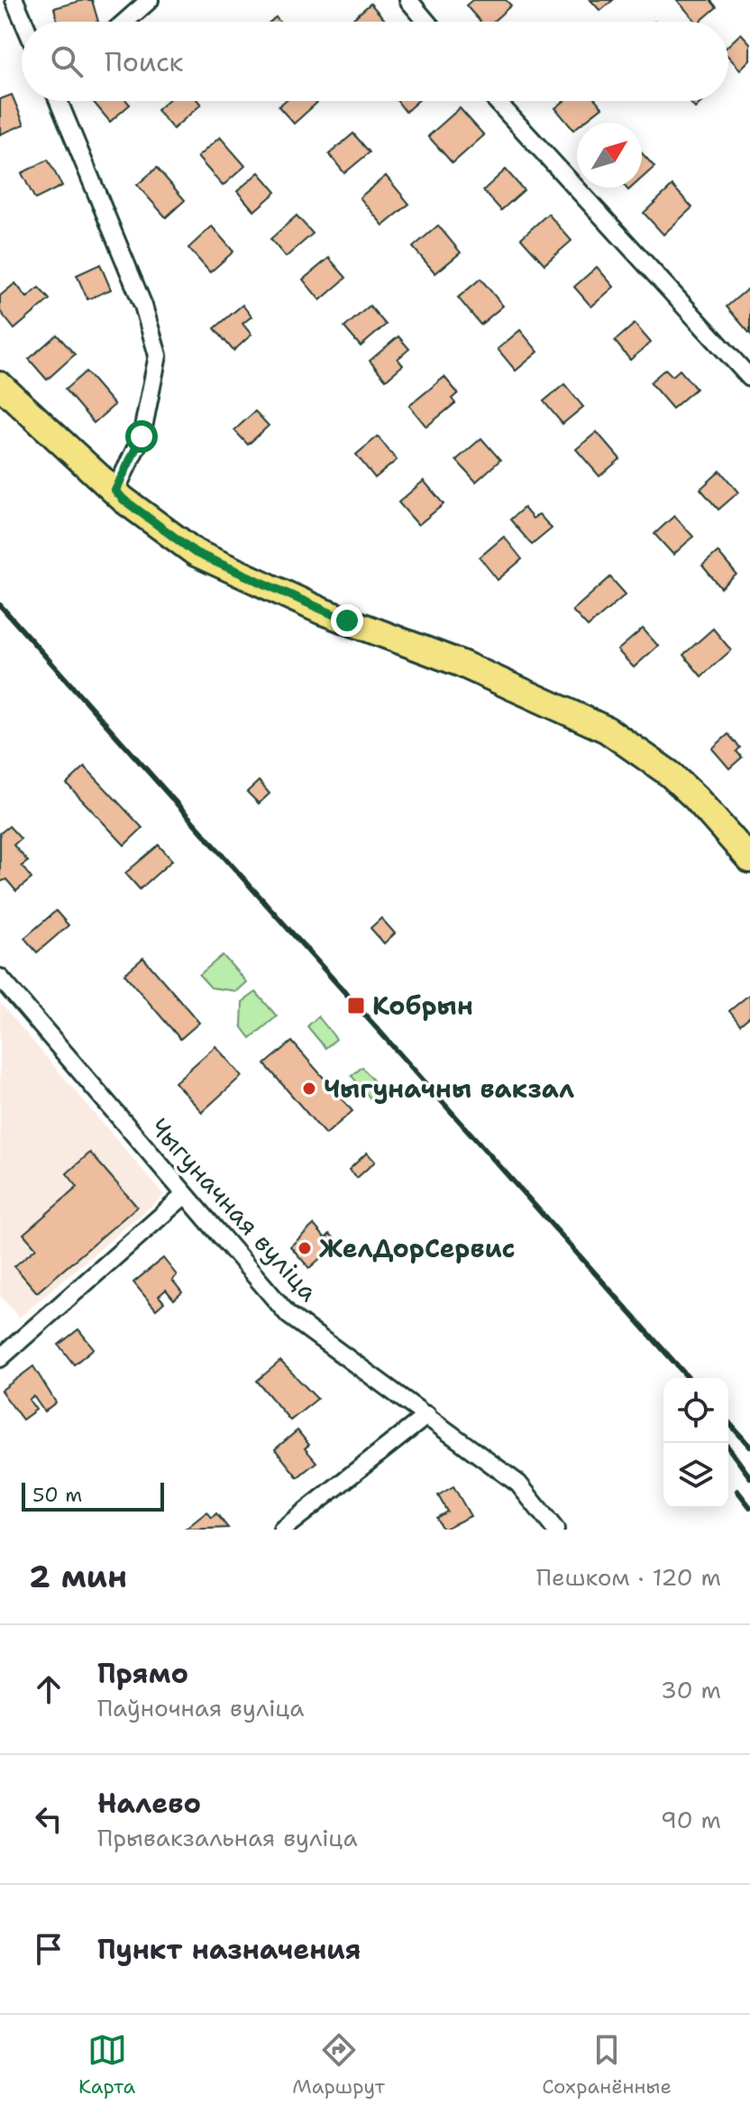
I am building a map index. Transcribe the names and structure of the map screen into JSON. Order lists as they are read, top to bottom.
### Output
{
  "streets": {
    "street": ["Чыгуначная вуліца"]
  },
  "places": {
    "transit": ["Кобрын"],
    "other": ["Чыгуначны вакзал", "ЖелДорСервис"]
  },
  "scale_bar": "50 m",
  "north": "top right",
  "page": {
    "search": "Поиск",
    "scale": "50 m",
    "heading": ["2 мин", "Пешком · 120 m"],
    "list": [
      ["Прямо", "Паўночная вуліца", "30 m"],
      ["Налево", "Прывакзальная вуліца", "90 m"],
      "Пункт назначения"
    ],
    "nav": ["Карта", "Маршрут", "Сохранённые"]
  }
}
